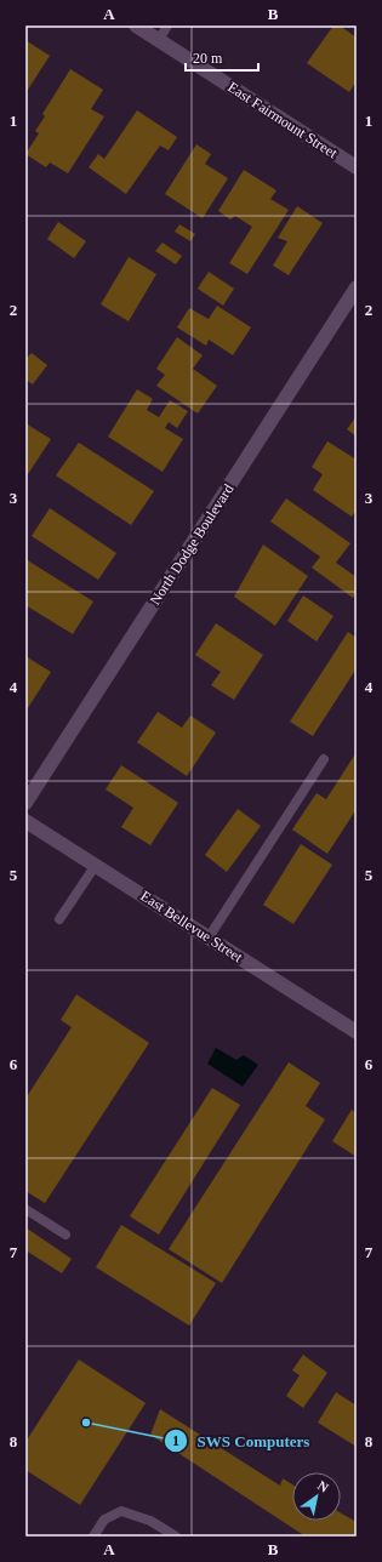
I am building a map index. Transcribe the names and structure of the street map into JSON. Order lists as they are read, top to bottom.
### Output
{
  "streets": {
    "street": ["East Fairmount Street", "North Dodge Boulevard", "East Bellevue Street"]
  },
  "places": ["SWS Computers"],
  "scale_bar": "20 m",
  "north": "top right",
  "grid": {
    "columns": ["A", "B"],
    "rows": [
      "1",
      "2",
      "3",
      "4",
      "5",
      "6",
      "7",
      "8"
    ]
  }
}
